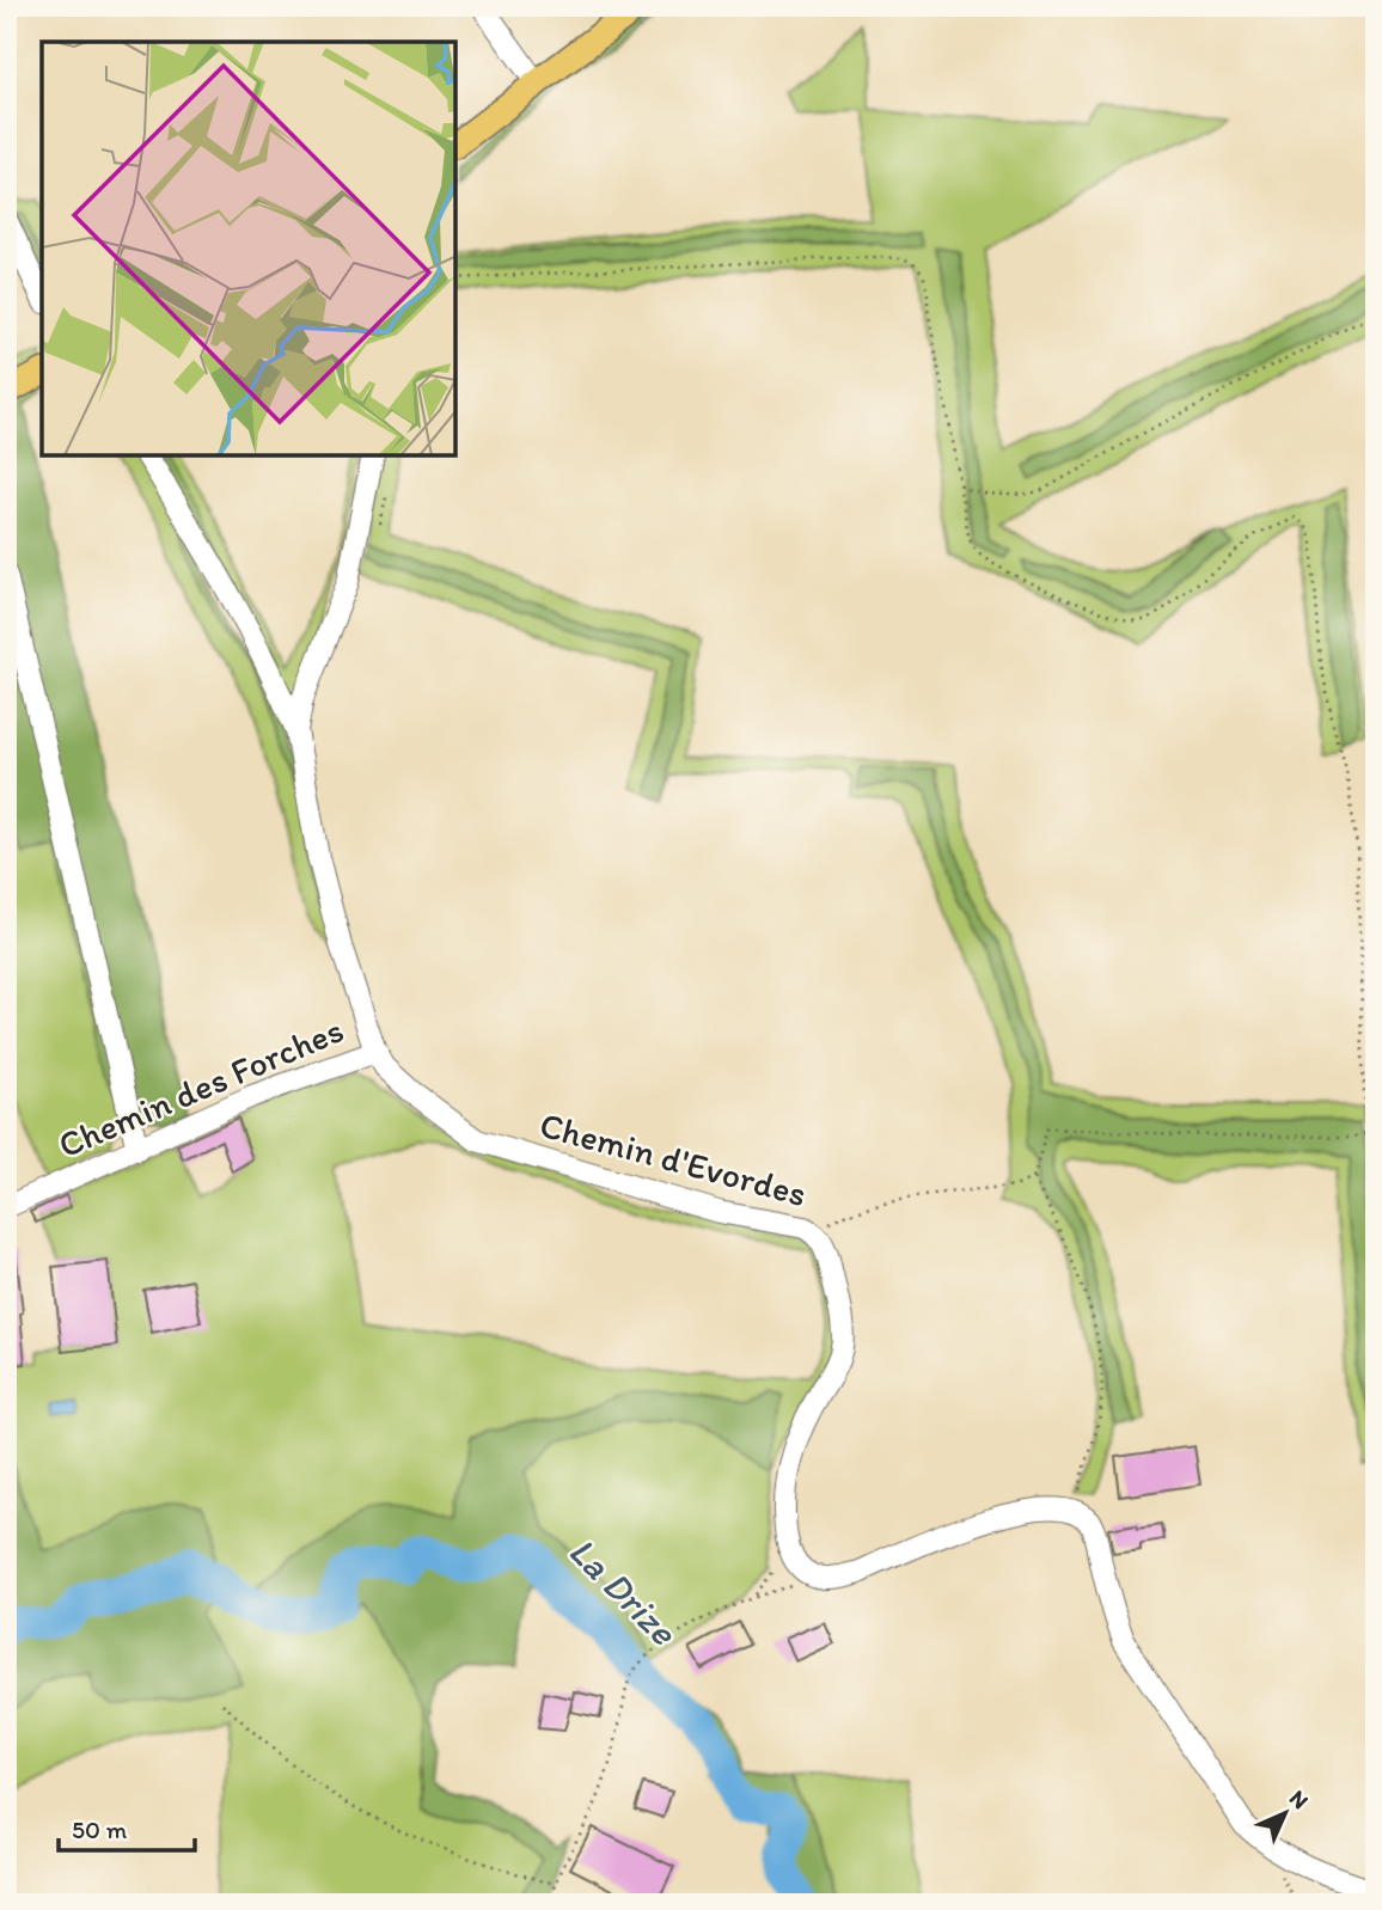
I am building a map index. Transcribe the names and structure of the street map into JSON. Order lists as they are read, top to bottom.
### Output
{
  "streets": {
    "street": ["Chemin des Forches", "Chemin d'Evordes"]
  },
  "crossings": [
    ["Chemin des Forches", "Chemin d'Evordes"]
  ],
  "water": ["La Drize"],
  "scale_bar": "50 m",
  "north": "top right"
}
